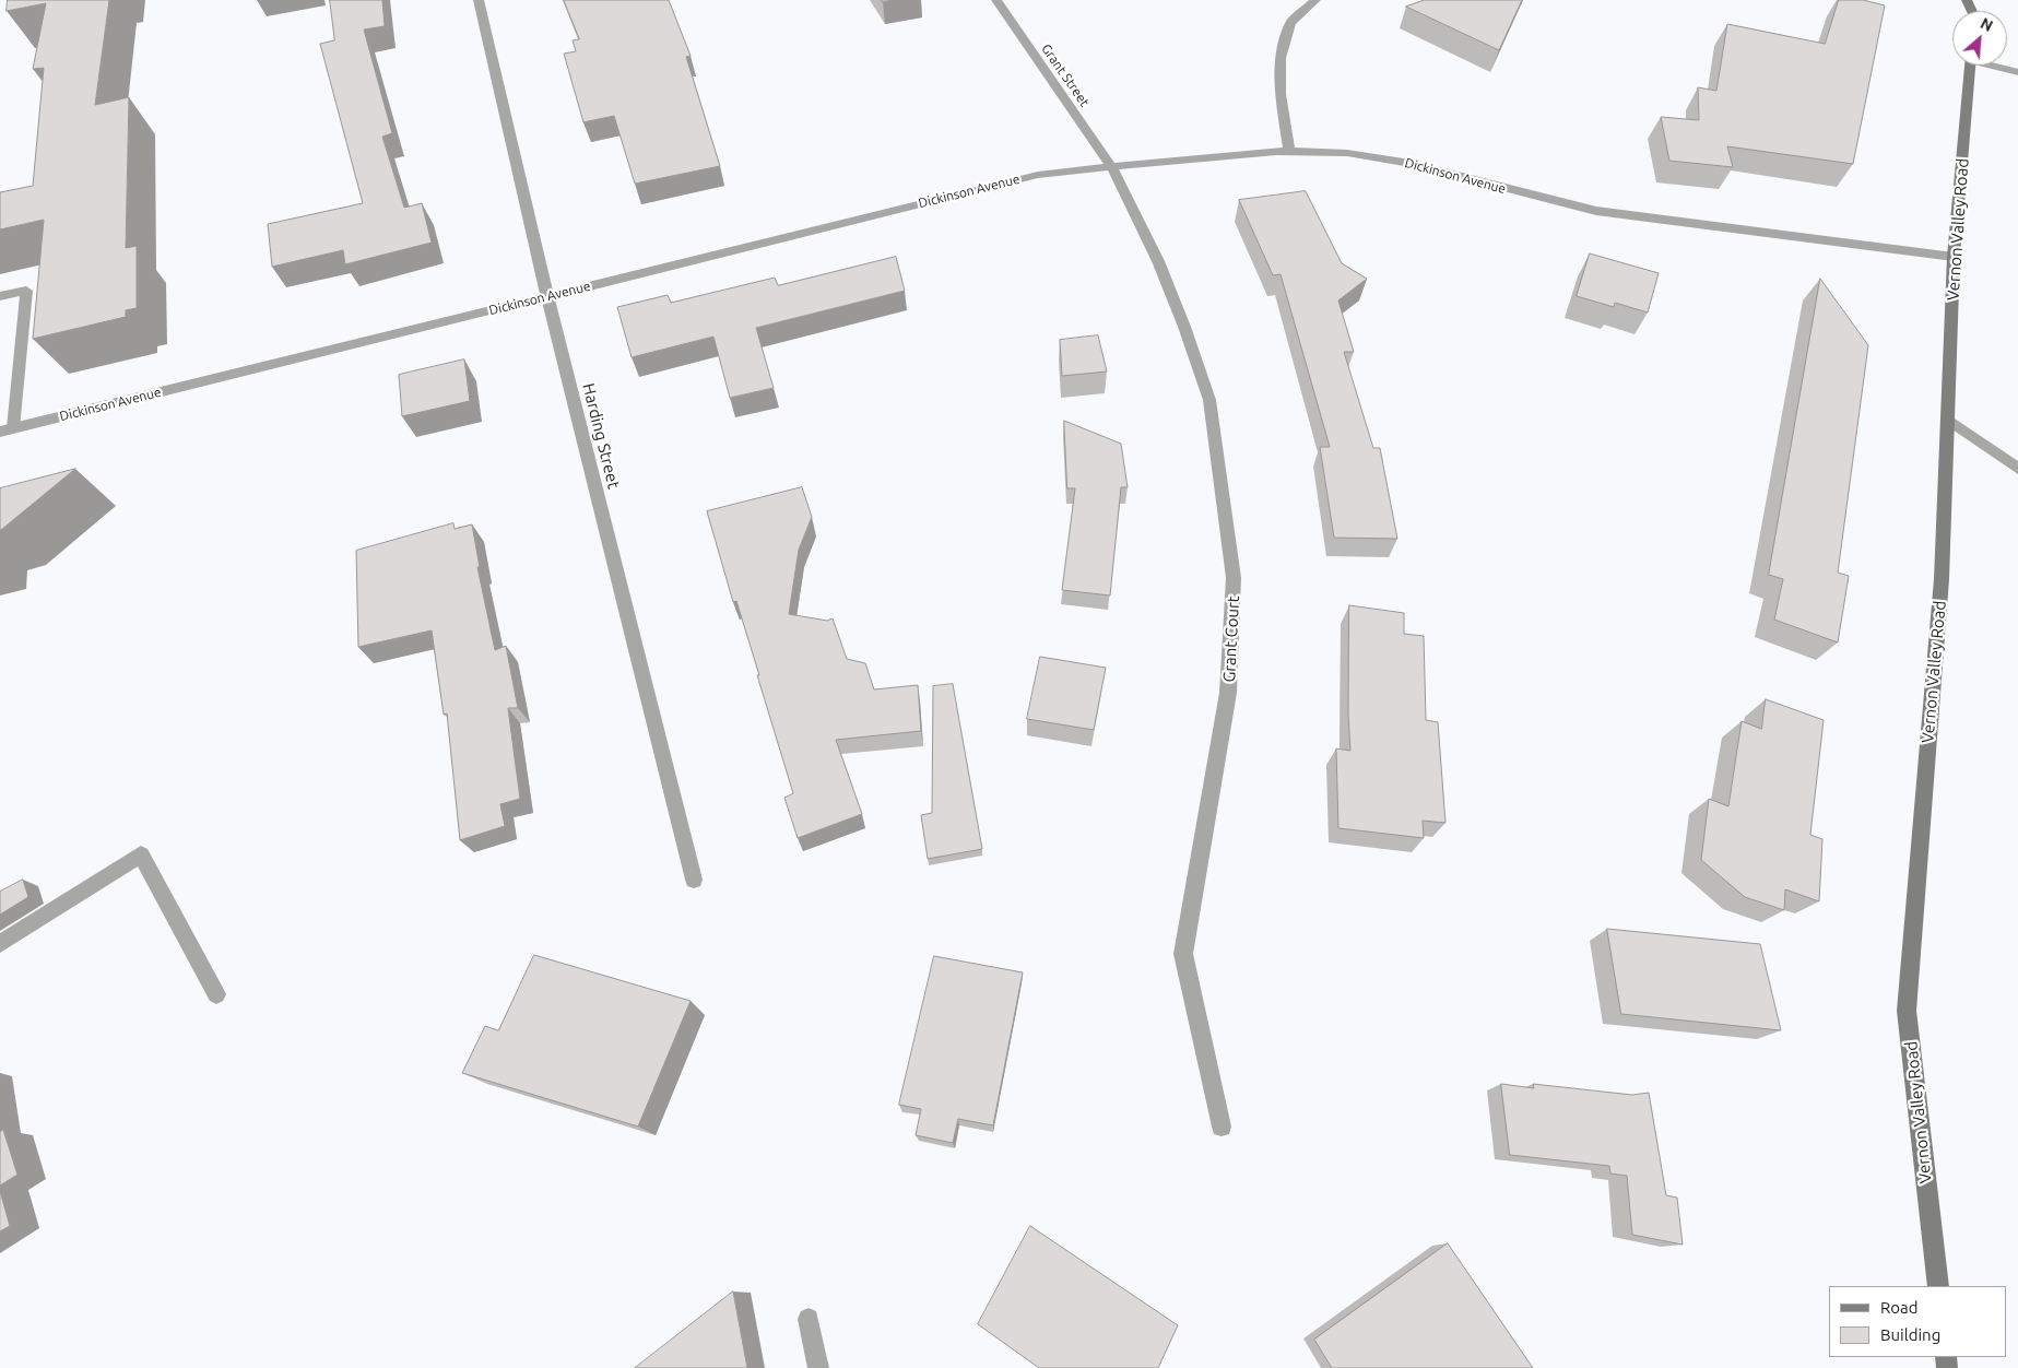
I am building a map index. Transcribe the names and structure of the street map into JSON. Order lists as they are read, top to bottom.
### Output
{
  "streets": {
    "main road": ["Vernon Valley Road"],
    "street": [
      "Grant Street",
      "Dickinson Avenue",
      "Harding Street",
      "Grant Court"
    ]
  },
  "crossings": [
    ["Grant Street", "Dickinson Avenue"],
    ["Grant Street", "Grant Court"],
    ["Dickinson Avenue", "Vernon Valley Road"],
    ["Dickinson Avenue", "Harding Street"],
    ["Dickinson Avenue", "Grant Court"]
  ],
  "legend": ["Road", "Building"],
  "north": "top right"
}
